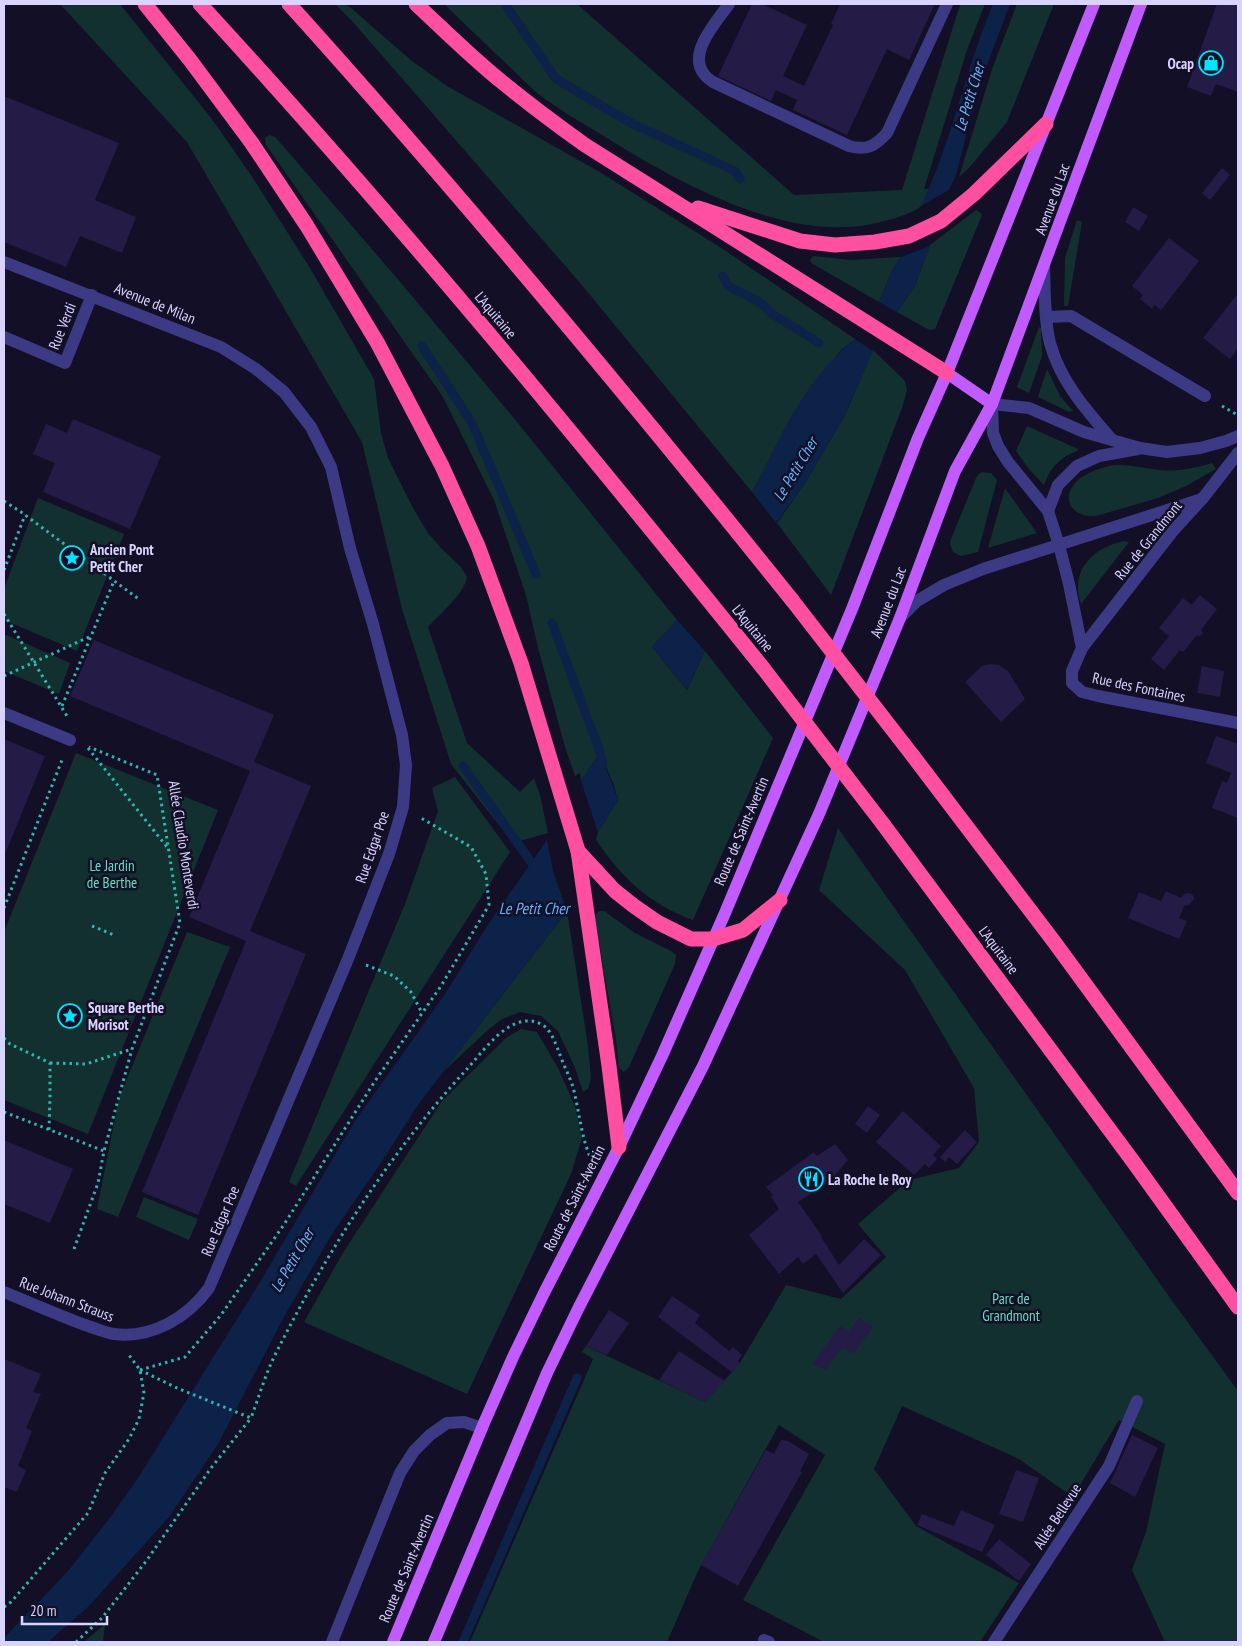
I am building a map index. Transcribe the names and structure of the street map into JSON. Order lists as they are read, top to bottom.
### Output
{
  "streets": {
    "highway": ["L'Aquitaine"],
    "main road": ["Avenue du Lac", "Route de Saint-Avertin"],
    "street": [
      "Avenue de Milan",
      "Rue Verdi",
      "Rue de Grandmont",
      "Rue des Fontaines",
      "Rue Edgar Poe",
      "Rue Johann Strauss",
      "Allée Bellevue"
    ],
    "path": ["Allée Claudio Monteverdi"]
  },
  "crossings": [
    ["Avenue du Lac", "Route de Saint-Avertin"],
    ["Avenue de Milan", "Rue Verdi"],
    ["Avenue de Milan", "Rue Edgar Poe"],
    ["Rue de Grandmont", "Rue des Fontaines"],
    ["Rue Edgar Poe", "Rue Johann Strauss"]
  ],
  "water": ["Le Petit Cher"],
  "parks": ["Le Jardin de Berthe", "Parc de Grandmont"],
  "places": {
    "shop": ["Ocap"],
    "place": ["Ancien Pont Petit Cher", "Square Berthe Morisot"],
    "restaurant": ["La Roche le Roy"]
  },
  "scale_bar": "20 m"
}
